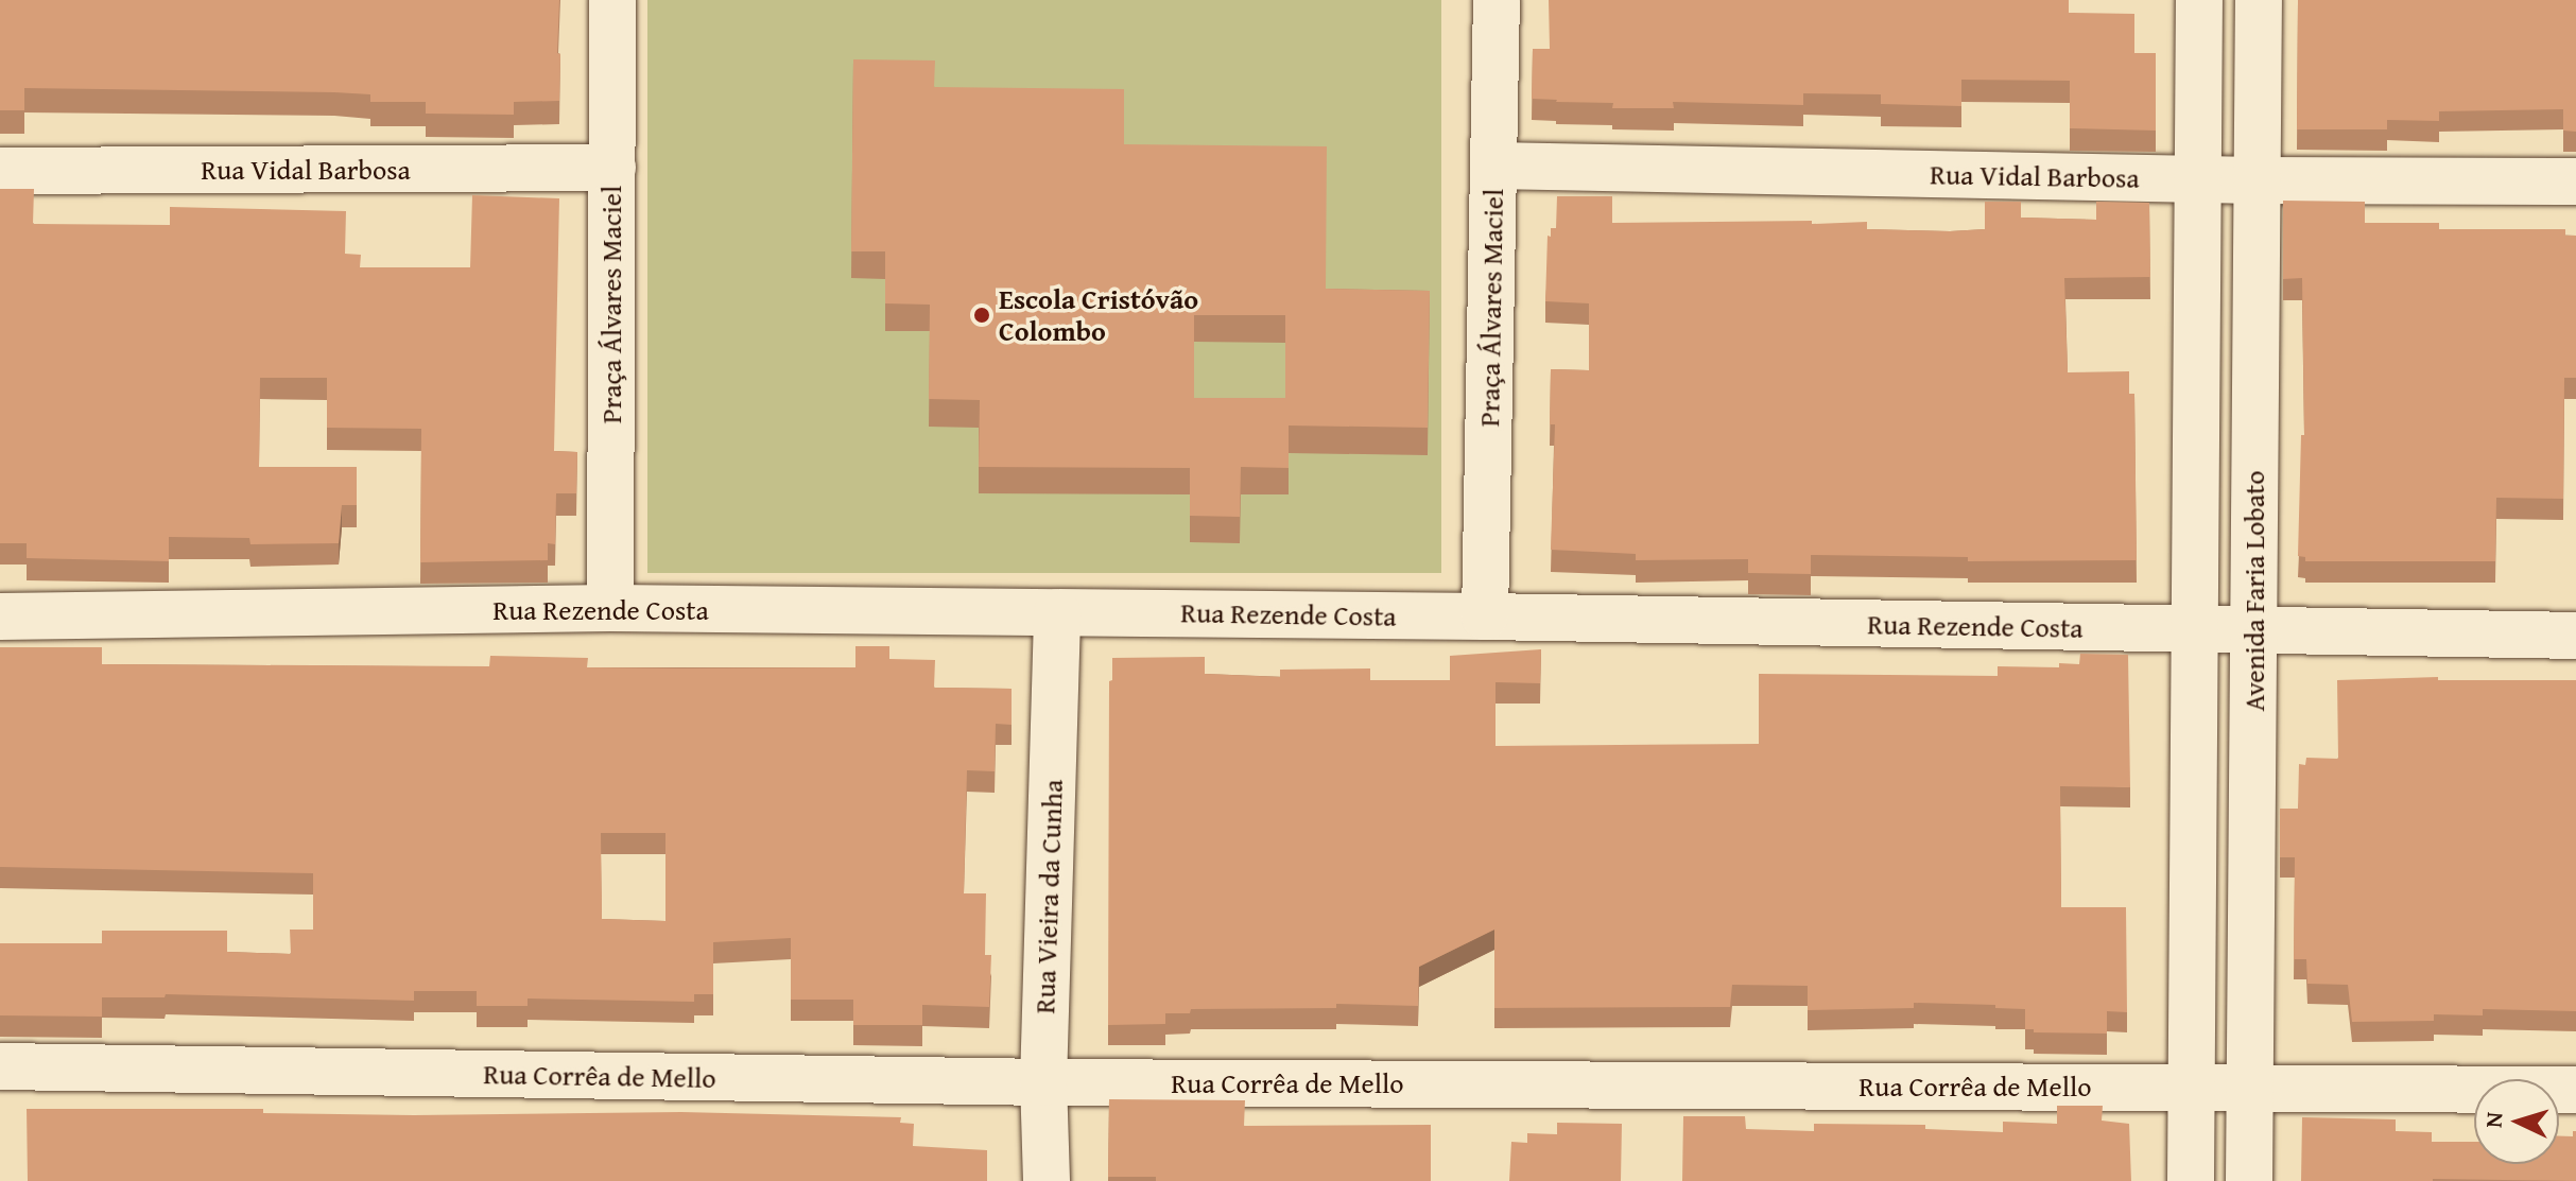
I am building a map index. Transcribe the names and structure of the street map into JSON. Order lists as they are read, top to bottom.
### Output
{
  "streets": {
    "street": [
      "Rua Vidal Barbosa",
      "Praça Álvares Maciel",
      "Avenida Faria Lobato",
      "Rua Rezende Costa",
      "Rua Vieira da Cunha",
      "Rua Corrêa de Mello"
    ]
  },
  "crossings": [
    ["Rua Vidal Barbosa", "Praça Álvares Maciel"],
    ["Rua Vidal Barbosa", "Avenida Faria Lobato"],
    ["Praça Álvares Maciel", "Rua Rezende Costa"],
    ["Avenida Faria Lobato", "Rua Rezende Costa"],
    ["Avenida Faria Lobato", "Rua Corrêa de Mello"],
    ["Rua Rezende Costa", "Rua Vieira da Cunha"],
    ["Rua Vieira da Cunha", "Rua Corrêa de Mello"]
  ],
  "places": ["Escola Cristóvão Colombo"],
  "north": "left"
}
